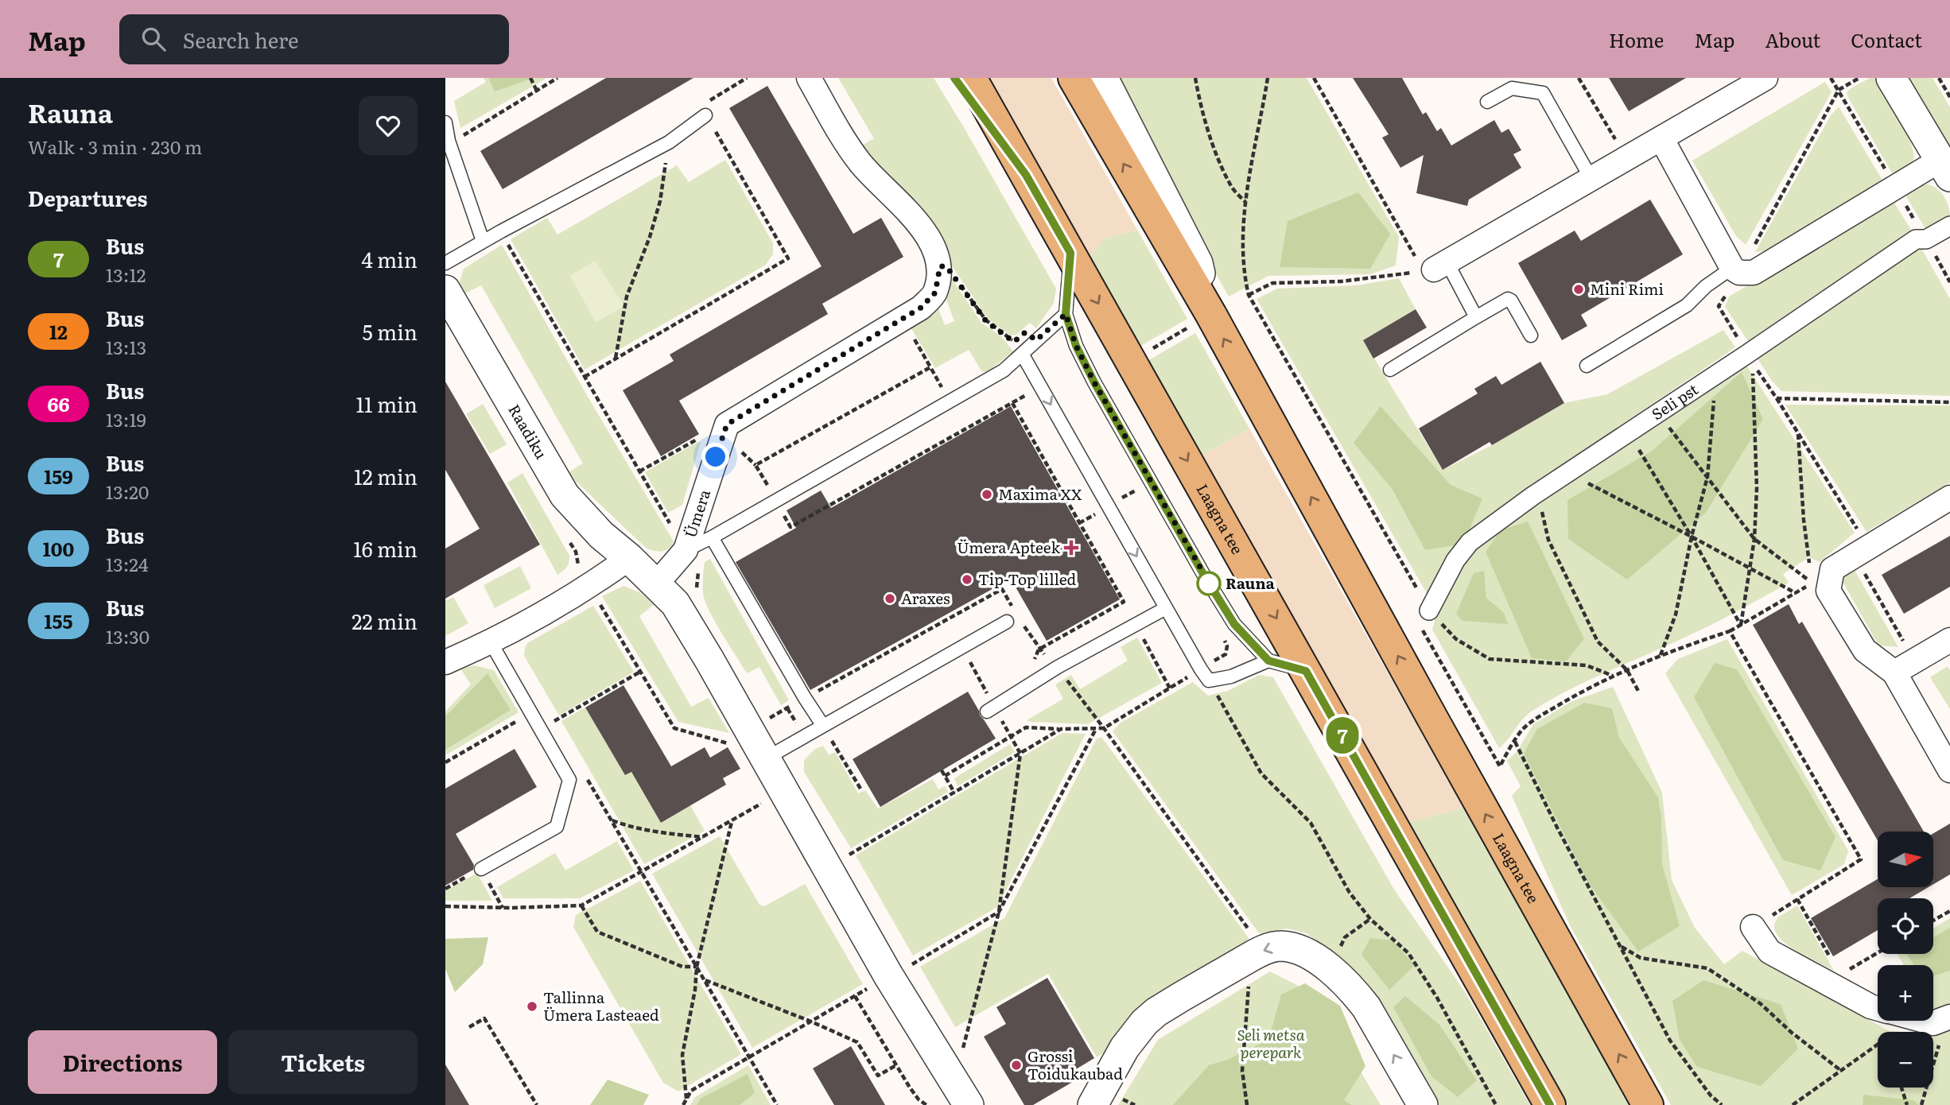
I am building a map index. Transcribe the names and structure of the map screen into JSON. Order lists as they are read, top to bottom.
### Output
{
  "streets": {
    "main road": ["Laagna tee"],
    "street": ["Seli pst", "Raadiku", "Ümera"]
  },
  "parks": ["Seli metsa perepark"],
  "places": {
    "other": [
      "Mini Rimi",
      "Maxima XX",
      "Tip-Top lilled",
      "Rauna",
      "Araxes",
      "Tallinna Ümera Lasteaed",
      "Grossi Toidukaubad"
    ],
    "health": ["Ümera Apteek"]
  },
  "lines": ["bus line 7"],
  "north": "right",
  "page": {
    "header": "Map",
    "search": "Search here",
    "nav": [
      "Home",
      "Map",
      "About",
      "Contact"
    ],
    "heading": [
      ["Rauna", "Walk · 3 min · 230 m"],
      "Departures"
    ],
    "on_map": "7",
    "list": [
      {
        "mark": "7",
        "name": "Bus",
        "note": "13:12",
        "value": "4 min"
      },
      {
        "mark": "12",
        "name": "Bus",
        "note": "13:13",
        "value": "5 min"
      },
      {
        "mark": "66",
        "name": "Bus",
        "note": "13:19",
        "value": "11 min"
      },
      {
        "mark": "159",
        "name": "Bus",
        "note": "13:20",
        "value": "12 min"
      },
      {
        "mark": "100",
        "name": "Bus",
        "note": "13:24",
        "value": "16 min"
      },
      {
        "mark": "155",
        "name": "Bus",
        "note": "13:30",
        "value": "22 min"
      }
    ],
    "map_buttons": ["+", "−"],
    "buttons": ["Directions", "Tickets"]
  }
}
